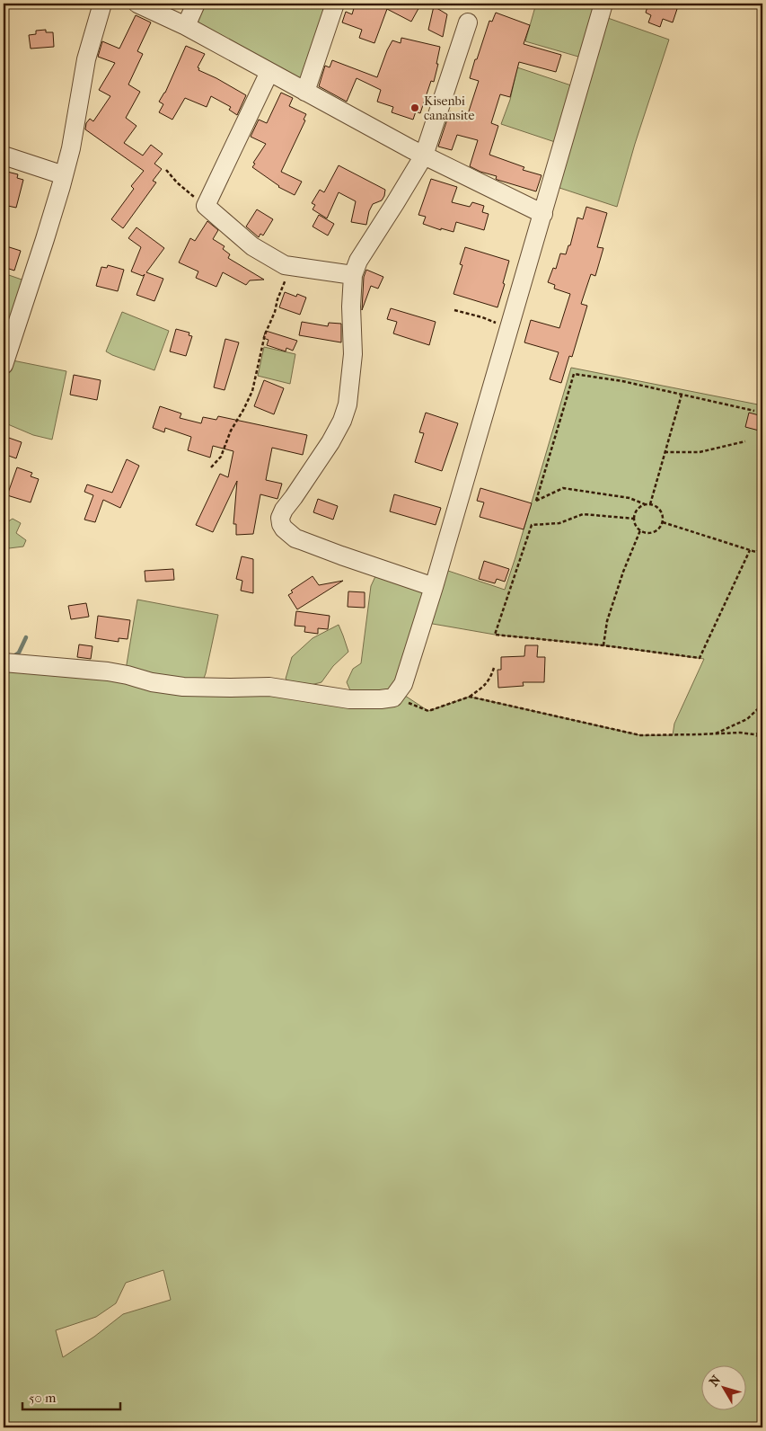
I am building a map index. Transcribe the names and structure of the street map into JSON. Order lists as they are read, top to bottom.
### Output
{
  "places": ["Kisenbi canansite"],
  "scale_bar": "50 m",
  "north": "top left"
}
